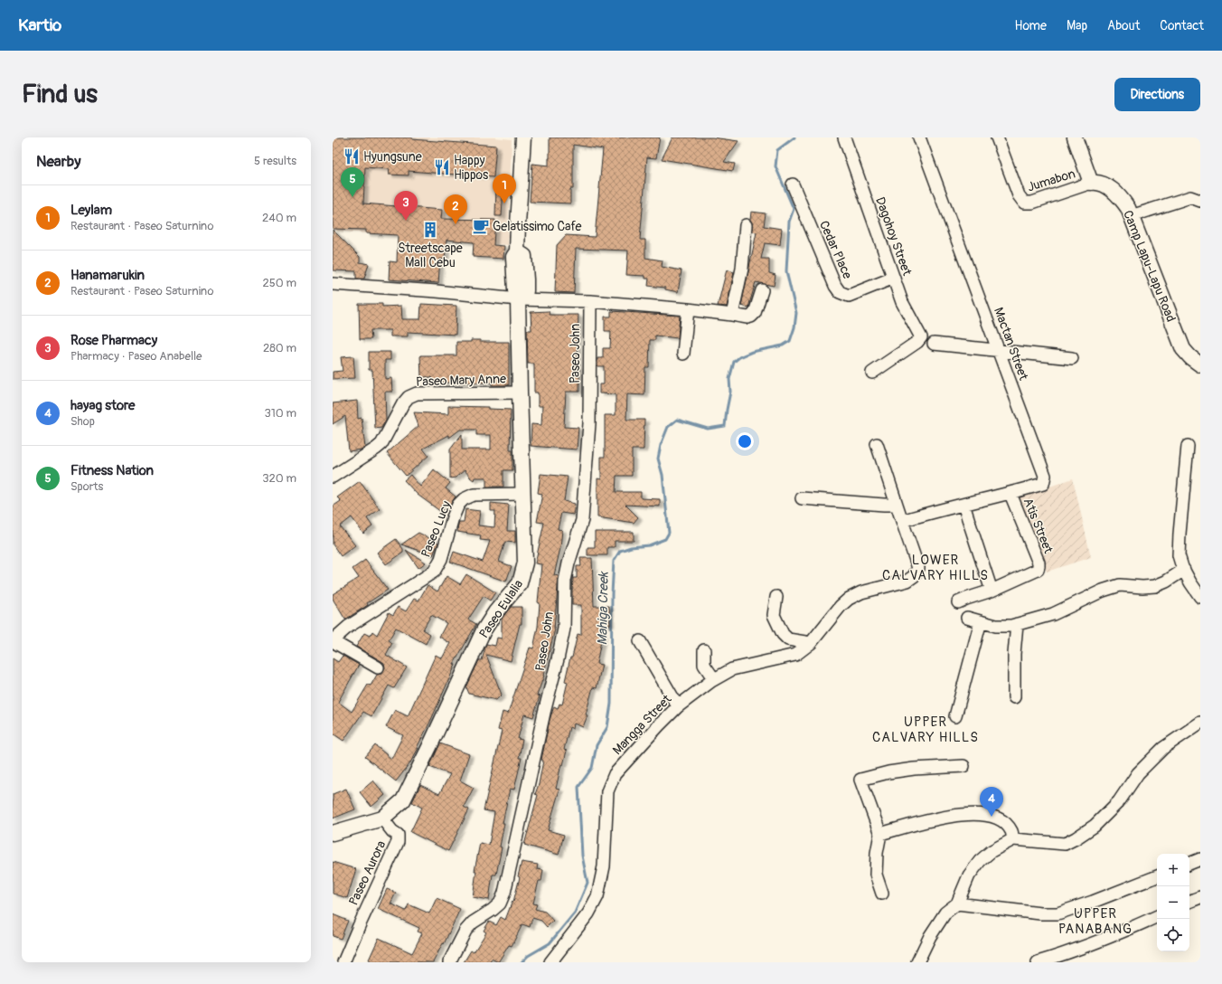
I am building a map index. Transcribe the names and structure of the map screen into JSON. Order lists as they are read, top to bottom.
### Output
{
  "streets": {
    "street": [
      "Jumabon",
      "Dagohoy Street",
      "Cedar Place",
      "Camp Lapu-Lapu Road",
      "Mactan Street",
      "Paseo John",
      "Paseo Mary Anne",
      "Atis Street",
      "Paseo Lucy",
      "Paseo Eulalia",
      "Mangga Street",
      "Paseo Aurora"
    ]
  },
  "crossings": [
    ["Jumabon", "Camp Lapu-Lapu Road"],
    ["Dagohoy Street", "Cedar Place"],
    ["Mactan Street", "Atis Street"],
    ["Mactan Street", "Mangga Street"],
    ["Paseo Mary Anne", "Paseo Eulalia"],
    ["Paseo Lucy", "Paseo Eulalia"],
    ["Paseo Eulalia", "Paseo Aurora"]
  ],
  "districts": ["LOWER CALVARY HILLS", "UPPER CALVARY HILLS", "UPPER PANABANG"],
  "water": ["Mahiga Creek"],
  "places": {
    "restaurant": ["Hyungsune", "Happy Hippos"],
    "cafe": ["Gelatissimo Cafe"],
    "building": ["Streetscape Mall Cebu"]
  },
  "page": {
    "header": "Kartio",
    "nav": [
      "Home",
      "Map",
      "About",
      "Contact"
    ],
    "buttons": "Directions",
    "title": "Find us",
    "heading": ["Nearby", "5 results"],
    "pins": [
      "5",
      "1",
      "3",
      "2",
      "4"
    ],
    "list": [
      {
        "mark": "1",
        "name": "Leylam",
        "note": "Restaurant · Paseo Saturnino",
        "value": "240 m"
      },
      {
        "mark": "2",
        "name": "Hanamarukin",
        "note": "Restaurant · Paseo Saturnino",
        "value": "250 m"
      },
      {
        "mark": "3",
        "name": "Rose Pharmacy",
        "note": "Pharmacy · Paseo Anabelle",
        "value": "280 m"
      },
      {
        "mark": "4",
        "name": "hayag store",
        "note": "Shop",
        "value": "310 m"
      },
      {
        "mark": "5",
        "name": "Fitness Nation",
        "note": "Sports",
        "value": "320 m"
      }
    ],
    "map_buttons": ["+", "−"]
  }
}
